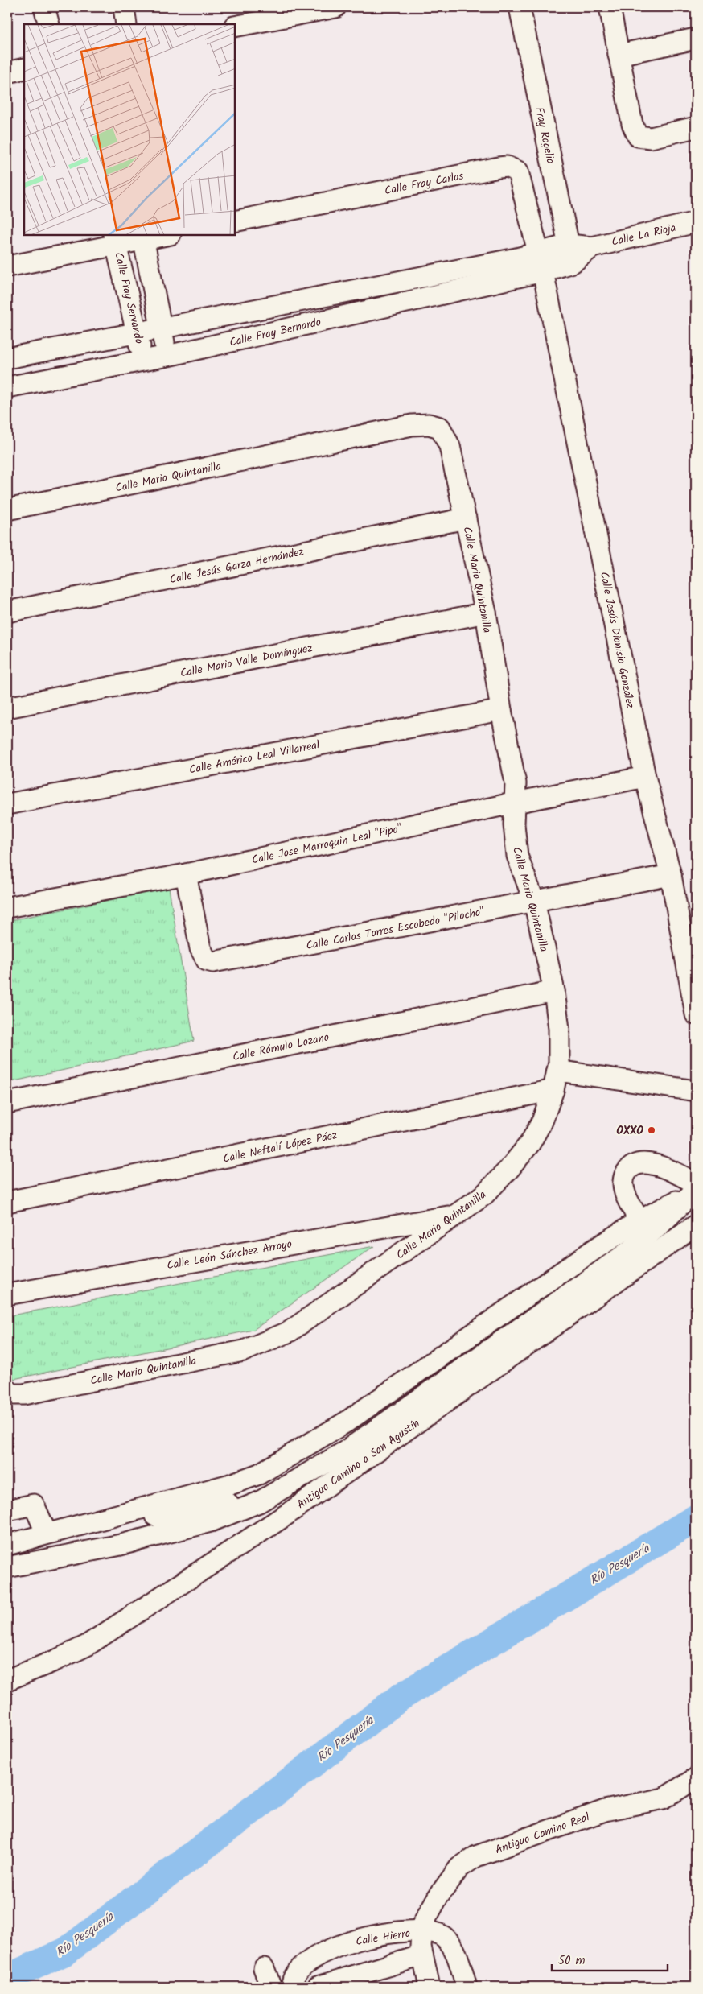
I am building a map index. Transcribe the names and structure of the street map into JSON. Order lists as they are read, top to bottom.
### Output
{
  "streets": {
    "street": [
      "Fray Rogelio",
      "Calle Fray Carlos",
      "Calle La Rioja",
      "Calle Fray Servando",
      "Calle Fray Bernardo",
      "Calle Mario Quintanilla",
      "Calle Jesús Garza Hernández",
      "Calle Jesús Dionisio González",
      "Calle Mario Valle Domínguez",
      "Calle Américo Leal Villarreal",
      "Calle Jose Marroquin Leal \"Pipo\"",
      "Calle Carlos Torres Escobedo \"Pilocho\"",
      "Calle Rómulo Lozano",
      "Calle Neftalí López Páez",
      "Calle León Sánchez Arroyo",
      "Antiguo Camino a San Agustín",
      "Antiguo Camino Real",
      "Calle Hierro"
    ]
  },
  "crossings": [
    ["Fray Rogelio", "Calle La Rioja"],
    ["Calle Fray Carlos", "Calle La Rioja"],
    ["Calle Fray Carlos", "Calle Fray Bernardo"],
    ["Calle Fray Carlos", "Calle Jesús Dionisio González"],
    ["Calle La Rioja", "Calle Fray Bernardo"],
    ["Calle La Rioja", "Calle Jesús Dionisio González"],
    ["Calle Fray Servando", "Calle Fray Bernardo"],
    ["Calle Fray Bernardo", "Calle Jesús Dionisio González"],
    ["Calle Mario Quintanilla", "Calle Jesús Garza Hernández"],
    ["Calle Mario Quintanilla", "Calle Mario Valle Domínguez"],
    ["Calle Mario Quintanilla", "Calle Américo Leal Villarreal"],
    ["Calle Mario Quintanilla", "Calle Jose Marroquin Leal \"Pipo\""],
    ["Calle Mario Quintanilla", "Calle Carlos Torres Escobedo \"Pilocho\""],
    ["Calle Mario Quintanilla", "Calle Rómulo Lozano"],
    ["Calle Mario Quintanilla", "Calle Neftalí López Páez"],
    ["Calle Mario Quintanilla", "Calle León Sánchez Arroyo"],
    ["Calle Jesús Dionisio González", "Calle Jose Marroquin Leal \"Pipo\""],
    ["Calle Jesús Dionisio González", "Calle Carlos Torres Escobedo \"Pilocho\""],
    ["Calle Jose Marroquin Leal \"Pipo\"", "Calle Carlos Torres Escobedo \"Pilocho\""],
    ["Antiguo Camino Real", "Calle Hierro"]
  ],
  "water": ["Río Pesquería"],
  "places": ["OXXO"],
  "scale_bar": "50 m"
}
